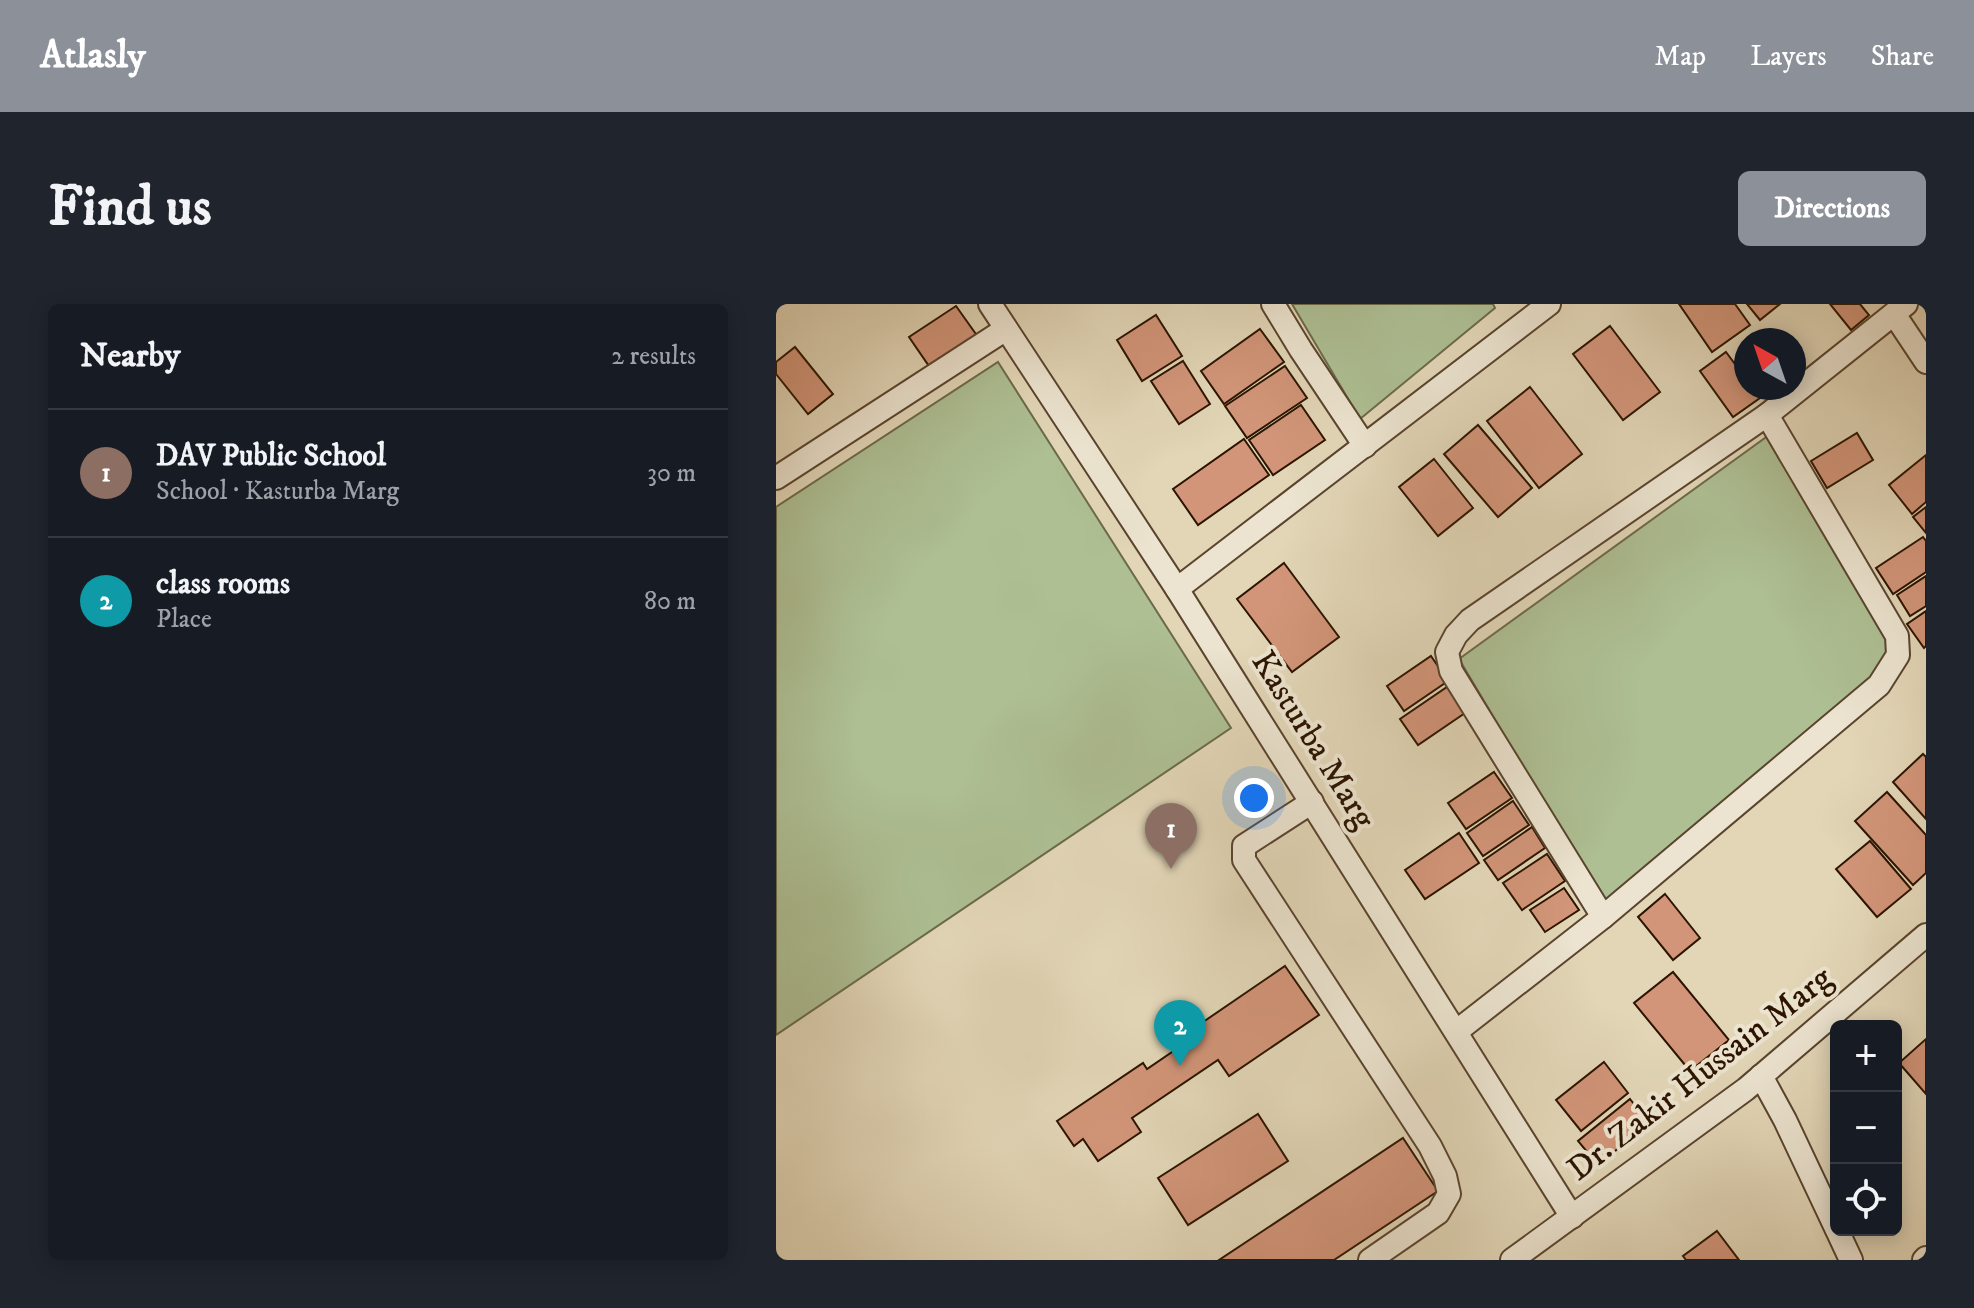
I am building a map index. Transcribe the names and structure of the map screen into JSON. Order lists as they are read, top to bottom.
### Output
{
  "streets": {
    "street": ["Kasturba Marg", "Dr. Zakir Hussain Marg"]
  },
  "crossings": [
    ["Kasturba Marg", "Dr. Zakir Hussain Marg"]
  ],
  "north": "top left",
  "page": {
    "header": "Atlasly",
    "nav": ["Map", "Layers", "Share"],
    "buttons": "Directions",
    "title": "Find us",
    "heading": ["Nearby", "2 results"],
    "list": [
      {
        "mark": "1",
        "name": "DAV Public School",
        "note": "School · Kasturba Marg",
        "value": "30 m"
      },
      {
        "mark": "2",
        "name": "class rooms",
        "note": "Place",
        "value": "80 m"
      }
    ],
    "pins": ["1", "2"],
    "map_buttons": ["+", "−"]
  }
}
